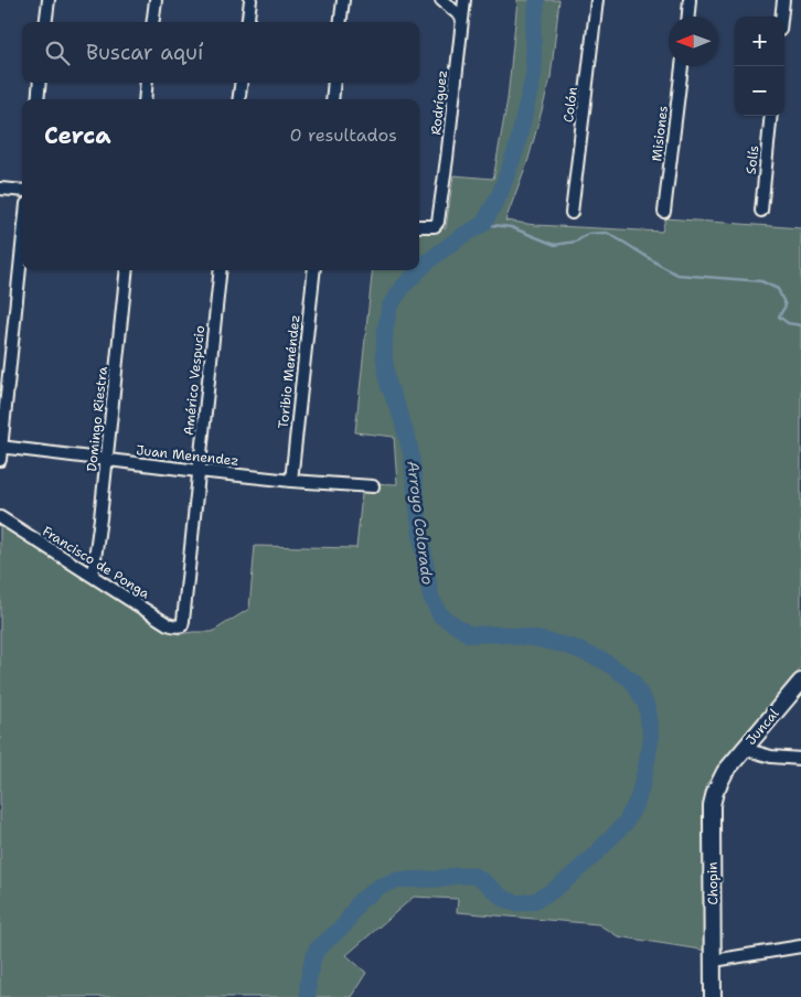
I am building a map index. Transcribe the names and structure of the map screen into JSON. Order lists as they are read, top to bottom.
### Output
{
  "streets": {
    "street": [
      "Rodríguez",
      "Colón",
      "Misiones",
      "Solís",
      "Toribio Menéndez",
      "Américo Vespucio",
      "Domingo Riestra",
      "Juan Menendez",
      "Francisco de Ponga",
      "Juncal",
      "Chopin"
    ]
  },
  "crossings": [
    ["Toribio Menéndez", "Juan Menendez"],
    ["Américo Vespucio", "Juan Menendez"],
    ["Américo Vespucio", "Francisco de Ponga"],
    ["Domingo Riestra", "Juan Menendez"],
    ["Domingo Riestra", "Francisco de Ponga"],
    ["Juncal", "Chopin"]
  ],
  "water": ["Arroyo Colorado"],
  "north": "left",
  "page": {
    "map_buttons": ["+", "−"],
    "search": "Buscar aquí",
    "heading": ["Cerca", "0 resultados"]
  }
}
